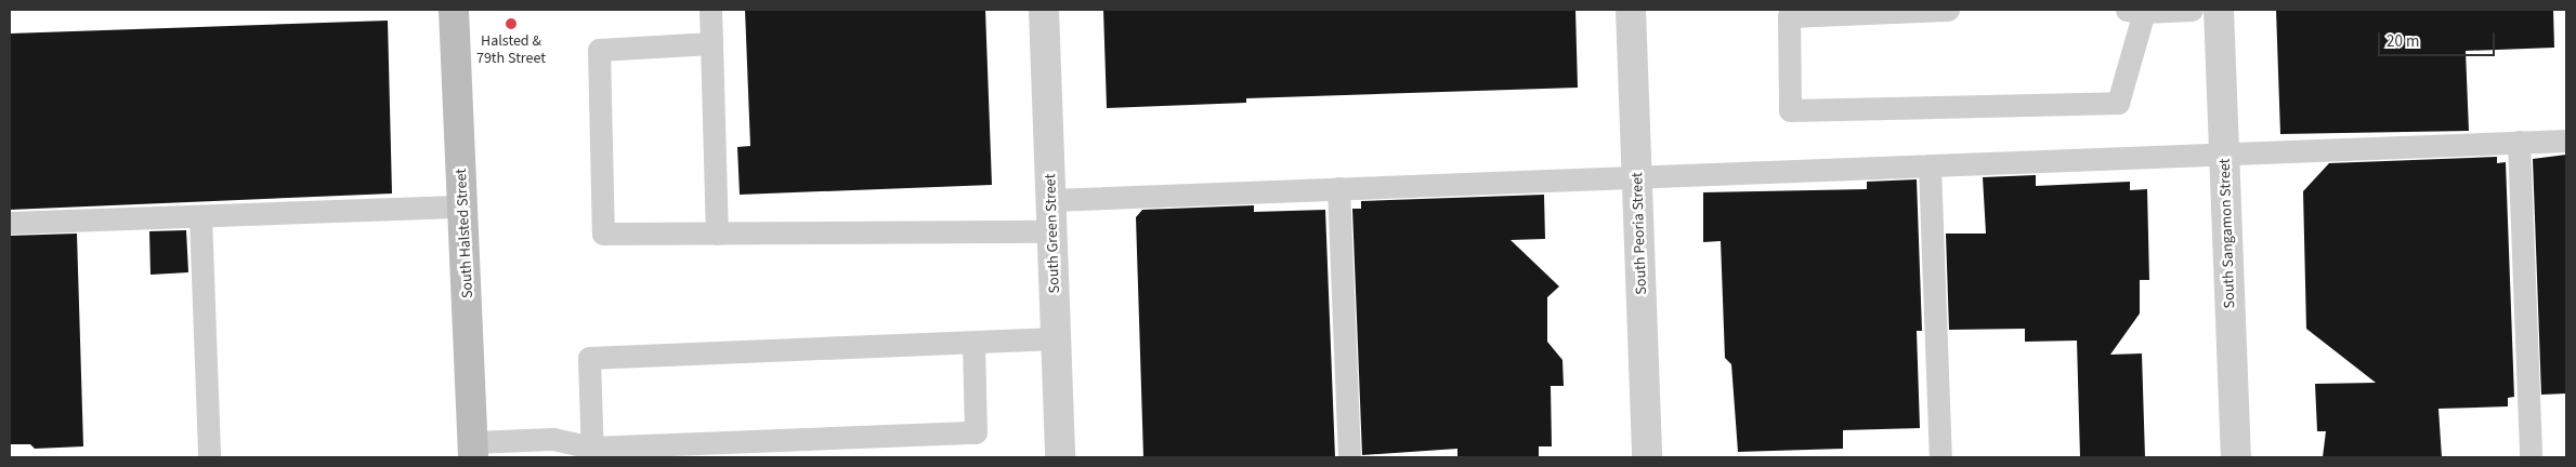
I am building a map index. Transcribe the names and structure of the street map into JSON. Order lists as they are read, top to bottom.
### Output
{
  "streets": {
    "main road": ["South Halsted Street"],
    "street": ["South Green Street", "South Peoria Street", "South Sangamon Street"]
  },
  "places": ["Halsted & 79th Street"],
  "scale_bar": "20 m"
}
